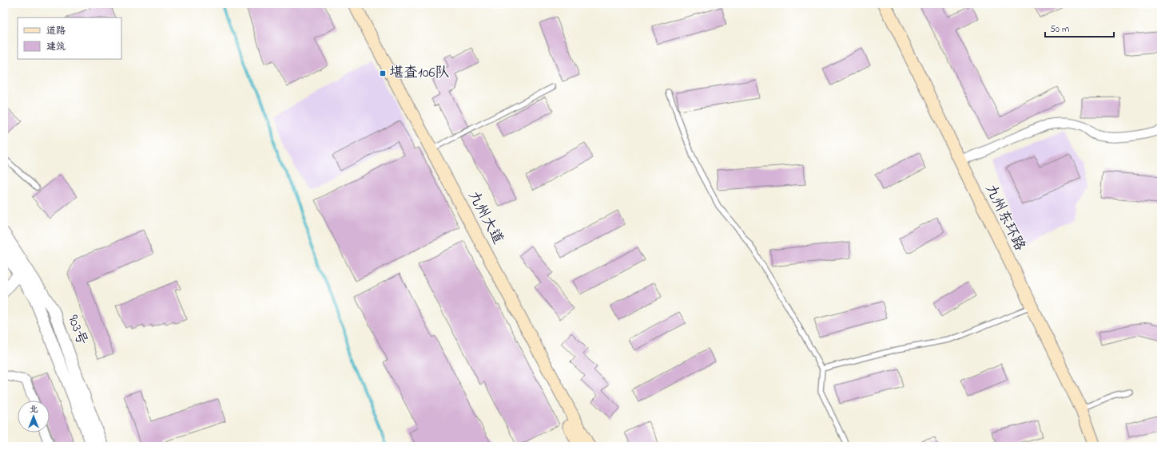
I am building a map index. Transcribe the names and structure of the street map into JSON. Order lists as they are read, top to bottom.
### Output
{
  "streets": {
    "main road": ["九州大道", "九州东环路"],
    "street": ["903号"]
  },
  "places": {
    "transit": ["堪查106队"]
  },
  "legend": ["道路", "建筑"],
  "scale_bar": "50 m",
  "north": "top"
}
